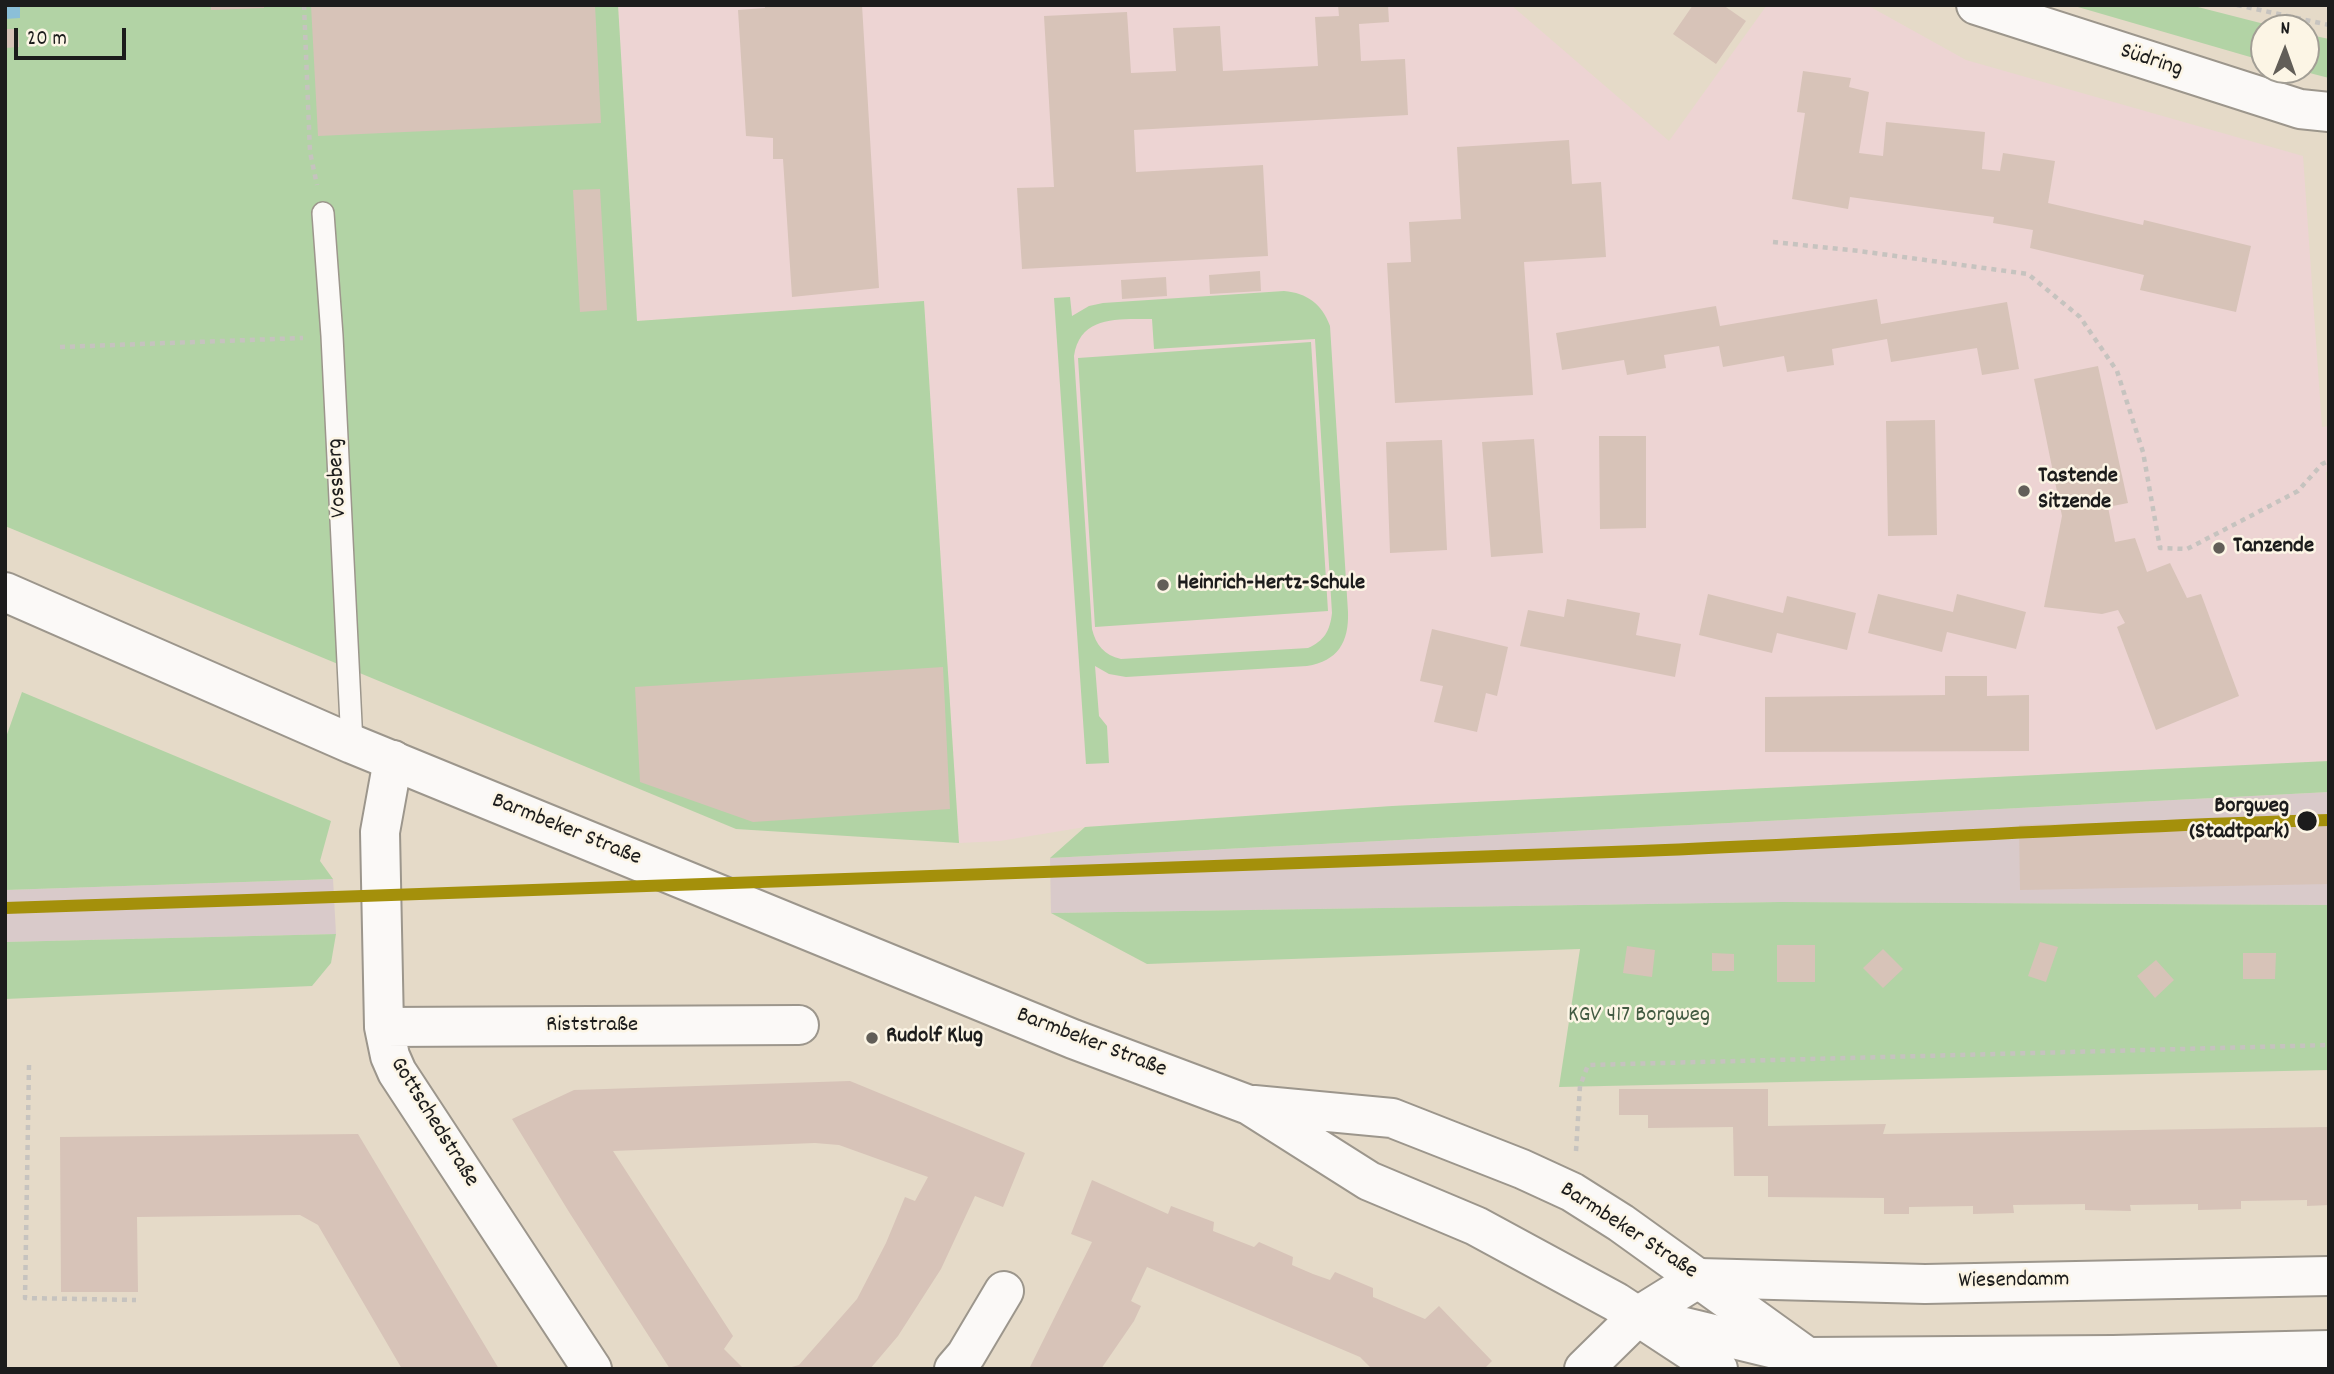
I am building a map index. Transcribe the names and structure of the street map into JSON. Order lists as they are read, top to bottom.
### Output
{
  "streets": {
    "street": [
      "Südring",
      "Barmbeker Straße",
      "Riststraße",
      "Gottschedstraße",
      "Wiesendamm"
    ],
    "lane": ["Vossberg"]
  },
  "crossings": [
    ["Vossberg", "Barmbeker Straße"],
    ["Barmbeker Straße", "Gottschedstraße"],
    ["Barmbeker Straße", "Wiesendamm"],
    ["Riststraße", "Gottschedstraße"]
  ],
  "parks": ["KGV 417 Borgweg"],
  "places": [
    "Tastende Sitzende",
    "Tanzende",
    "Heinrich-Hertz-Schule",
    "Borgweg (Stadtpark)",
    "Rudolf Klug"
  ],
  "scale_bar": "20 m",
  "north": "top"
}
